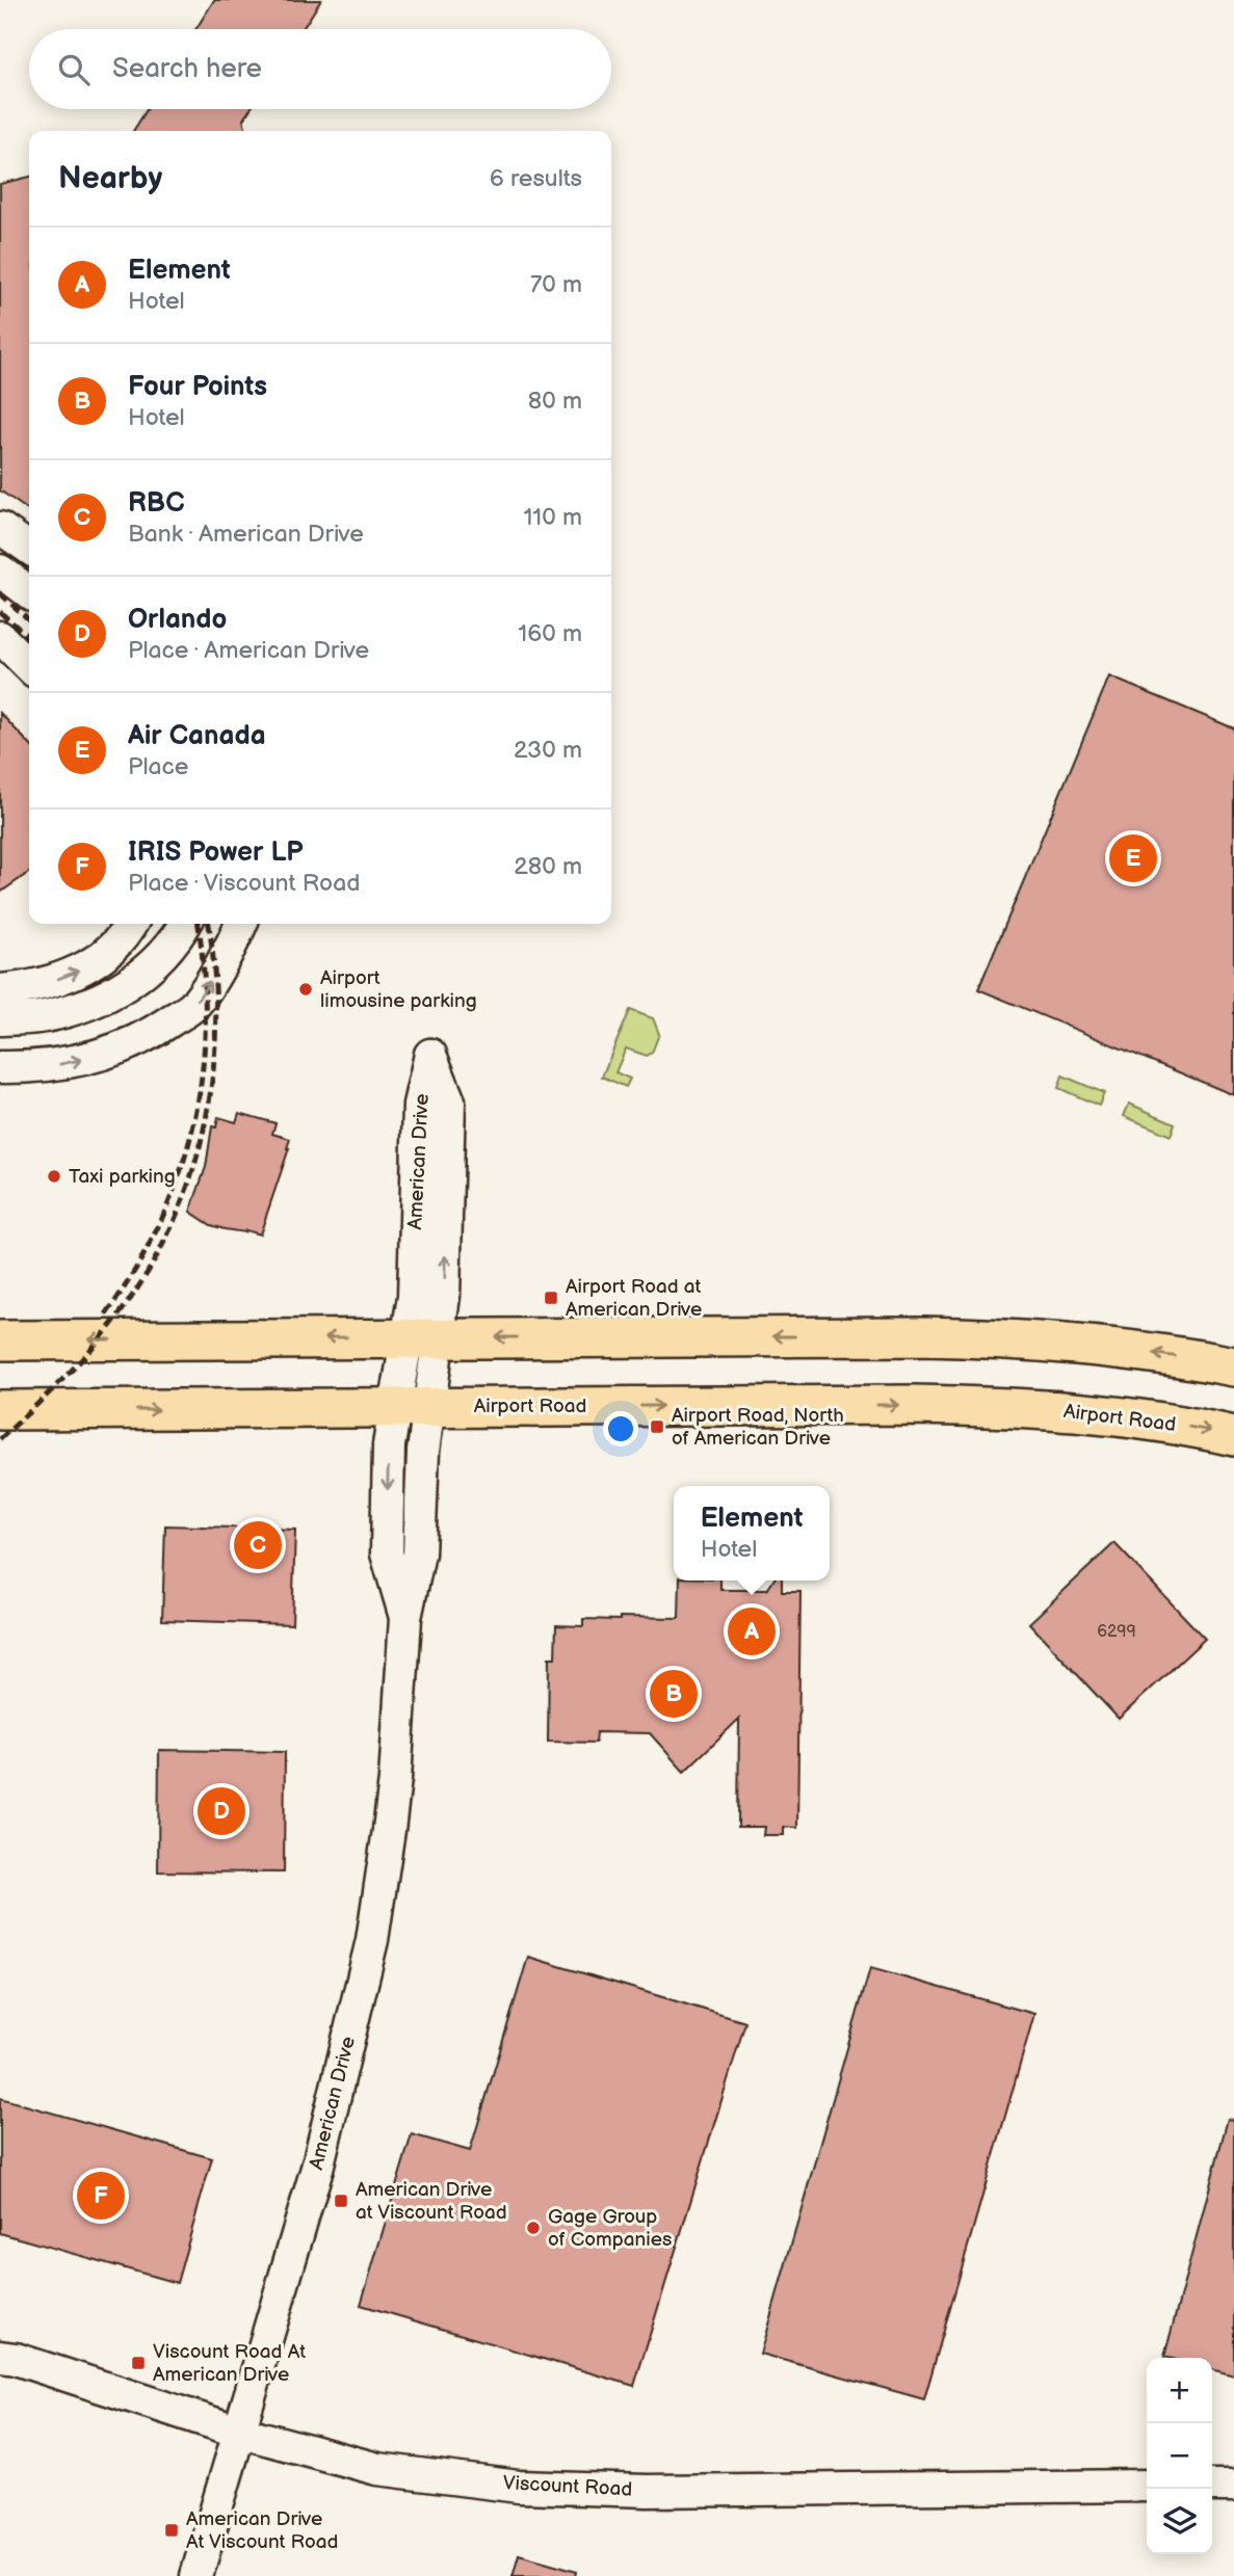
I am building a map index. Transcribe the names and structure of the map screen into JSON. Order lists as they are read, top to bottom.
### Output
{
  "streets": {
    "main road": ["Airport Road"],
    "street": ["American Drive", "Viscount Road"]
  },
  "crossings": [
    ["American Drive", "Airport Road"],
    ["American Drive", "Viscount Road"]
  ],
  "places": {
    "other": ["Airport limousine parking", "Taxi parking", "Gage Group of Companies"],
    "transit": [
      "Airport Road at American Drive",
      "Airport Road, North of American Drive",
      "American Drive at Viscount Road",
      "Viscount Road At American Drive",
      "American Drive At Viscount Road"
    ]
  },
  "house_numbers": ["6299"],
  "page": {
    "search": "Search here",
    "heading": ["Nearby", "6 results"],
    "list": [
      {
        "mark": "A",
        "name": "Element",
        "note": "Hotel",
        "value": "70 m"
      },
      {
        "mark": "B",
        "name": "Four Points",
        "note": "Hotel",
        "value": "80 m"
      },
      {
        "mark": "C",
        "name": "RBC",
        "note": "Bank · American Drive",
        "value": "110 m"
      },
      {
        "mark": "D",
        "name": "Orlando",
        "note": "Place · American Drive",
        "value": "160 m"
      },
      {
        "mark": "E",
        "name": "Air Canada",
        "note": "Place",
        "value": "230 m"
      },
      {
        "mark": "F",
        "name": "IRIS Power LP",
        "note": "Place · Viscount Road",
        "value": "280 m"
      }
    ],
    "pins": [
      "E",
      "C",
      "A",
      "B",
      "D",
      "F"
    ],
    "popup": ["Element", "Hotel"],
    "map_buttons": ["+", "−"]
  }
}
